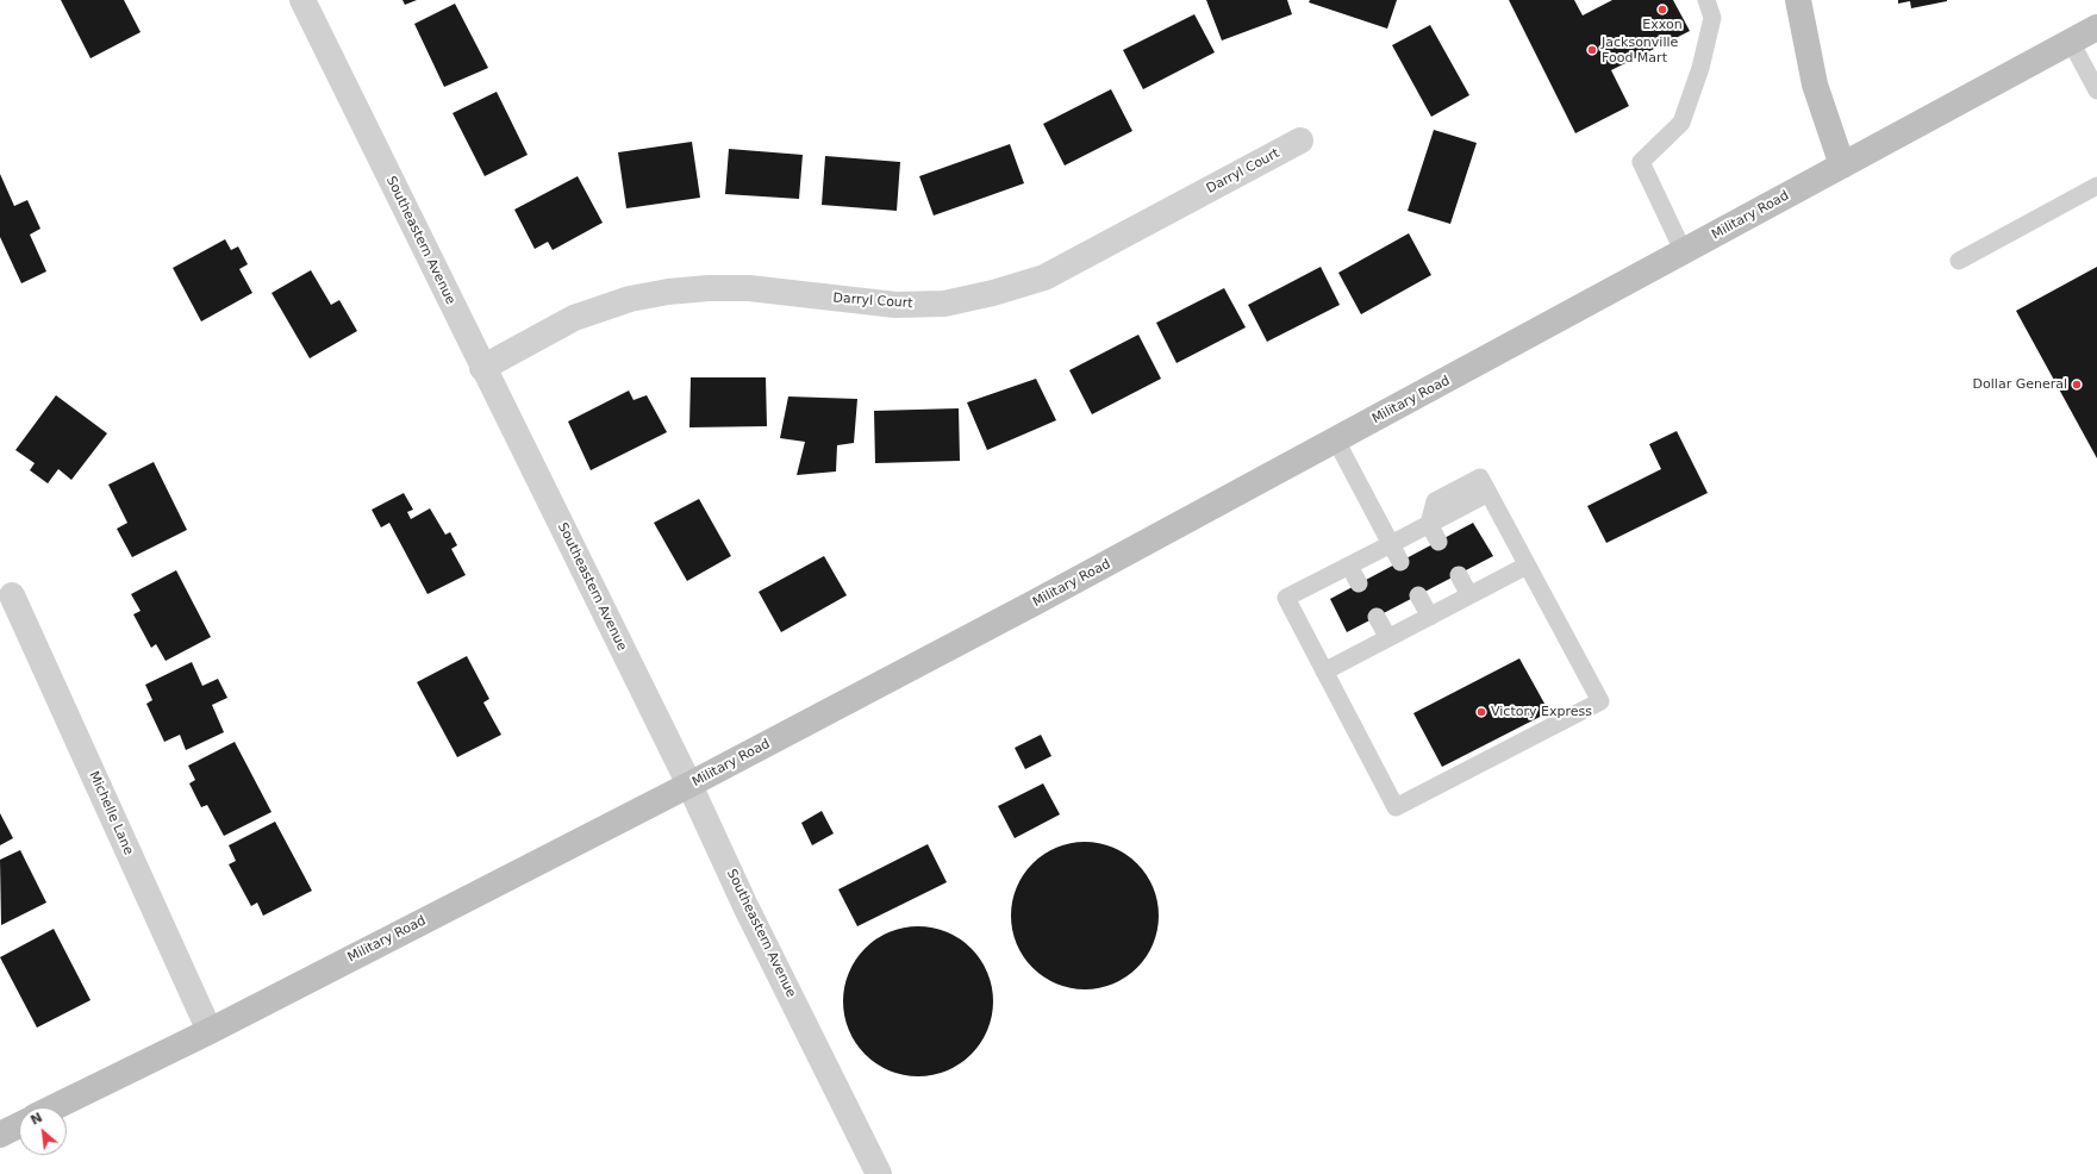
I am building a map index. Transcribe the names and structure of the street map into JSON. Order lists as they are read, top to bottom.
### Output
{
  "streets": {
    "main road": ["Military Road"],
    "street": ["Darryl Court", "Southeastern Avenue", "Michelle Lane"]
  },
  "crossings": [
    ["Darryl Court", "Southeastern Avenue"],
    ["Military Road", "Southeastern Avenue"],
    ["Military Road", "Michelle Lane"]
  ],
  "places": [
    "Exxon",
    "Jacksonville Food Mart",
    "Dollar General",
    "Victory Express"
  ],
  "north": "top left"
}
